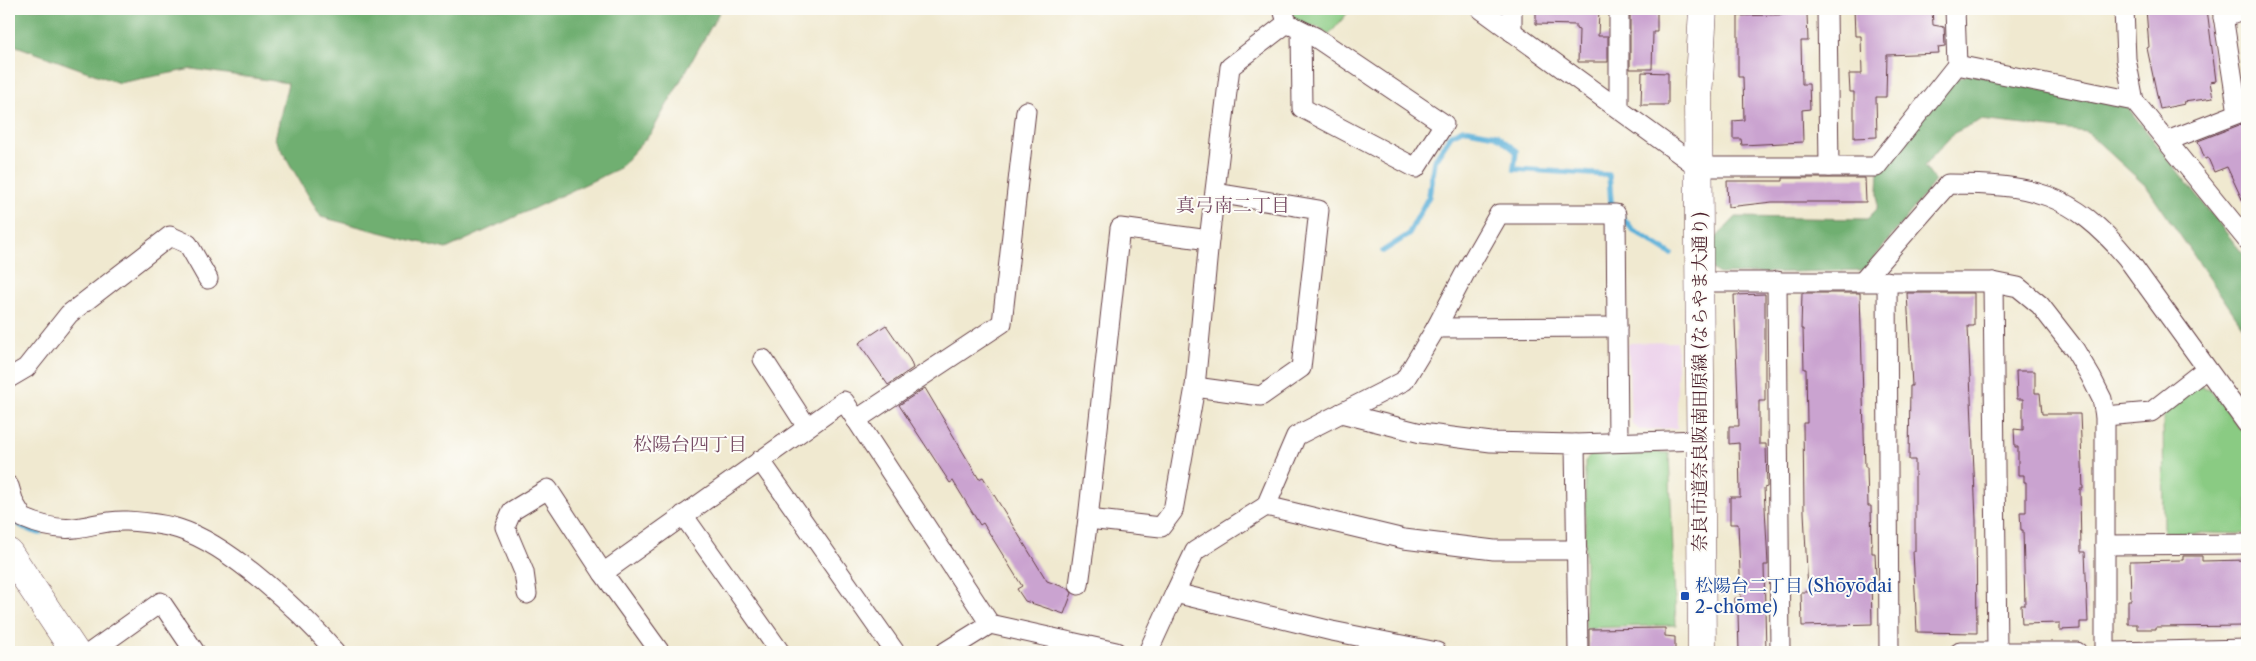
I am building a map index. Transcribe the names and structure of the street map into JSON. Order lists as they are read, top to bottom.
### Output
{
  "streets": {
    "street": ["奈良市道奈良阪南田原線 (ならやま大通り)"]
  },
  "districts": ["真弓南二丁目", "松陽台四丁目"],
  "places": {
    "transit": ["松陽台二丁目 (Shōyōdai 2-chōme)"]
  }
}
